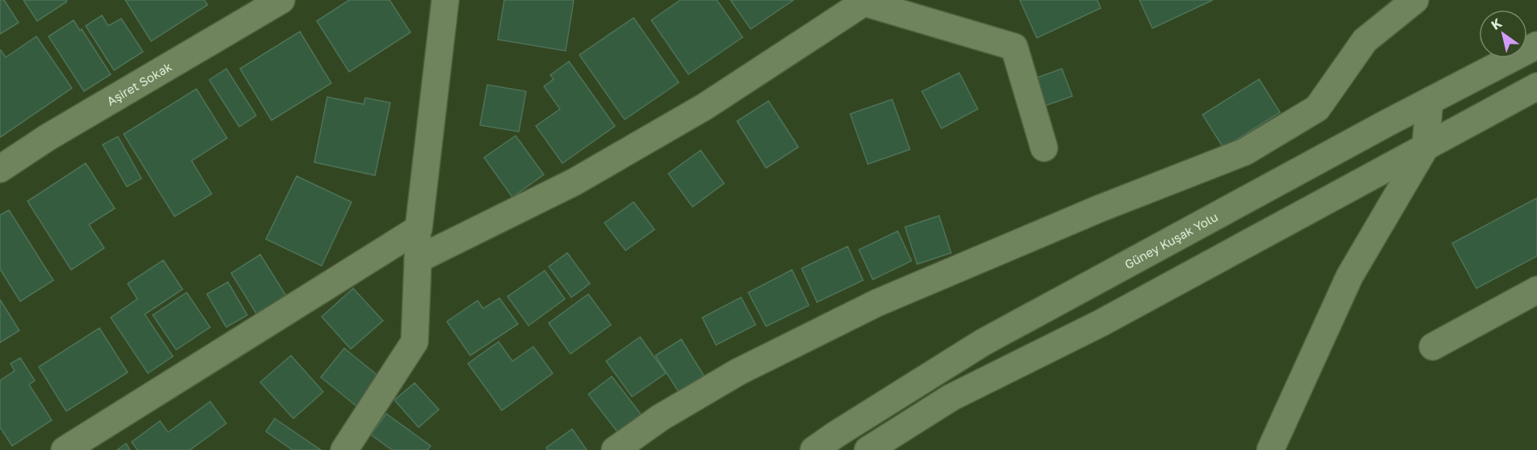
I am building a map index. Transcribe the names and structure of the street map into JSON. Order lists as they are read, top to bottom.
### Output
{
  "streets": {
    "street": ["Aşiret Sokak", "Güney Kuşak Yolu"]
  },
  "north": "top left"
}
